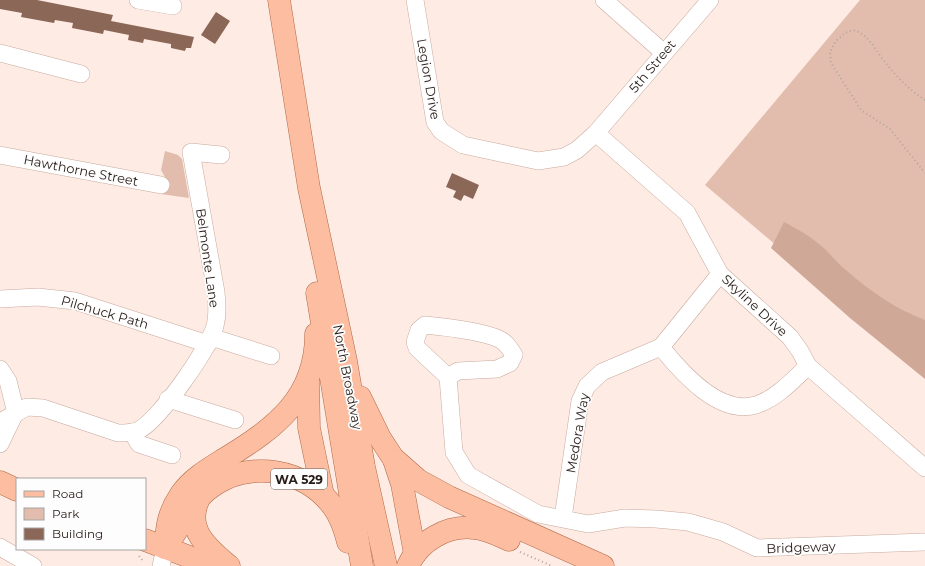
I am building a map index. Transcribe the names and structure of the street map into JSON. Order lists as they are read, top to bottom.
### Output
{
  "streets": {
    "main road": ["North Broadway", "WA 529"],
    "street": [
      "5th Street",
      "Legion Drive",
      "Hawthorne Street",
      "Belmonte Lane",
      "Skyline Drive",
      "Pilchuck Path",
      "Medora Way",
      "Bridgeway"
    ]
  },
  "crossings": [
    ["5th Street", "Legion Drive"],
    ["5th Street", "Skyline Drive"],
    ["Legion Drive", "Skyline Drive"],
    ["Belmonte Lane", "Pilchuck Path"],
    ["Skyline Drive", "Medora Way"],
    ["Medora Way", "Bridgeway"]
  ],
  "legend": ["Road", "Park", "Building"]
}
